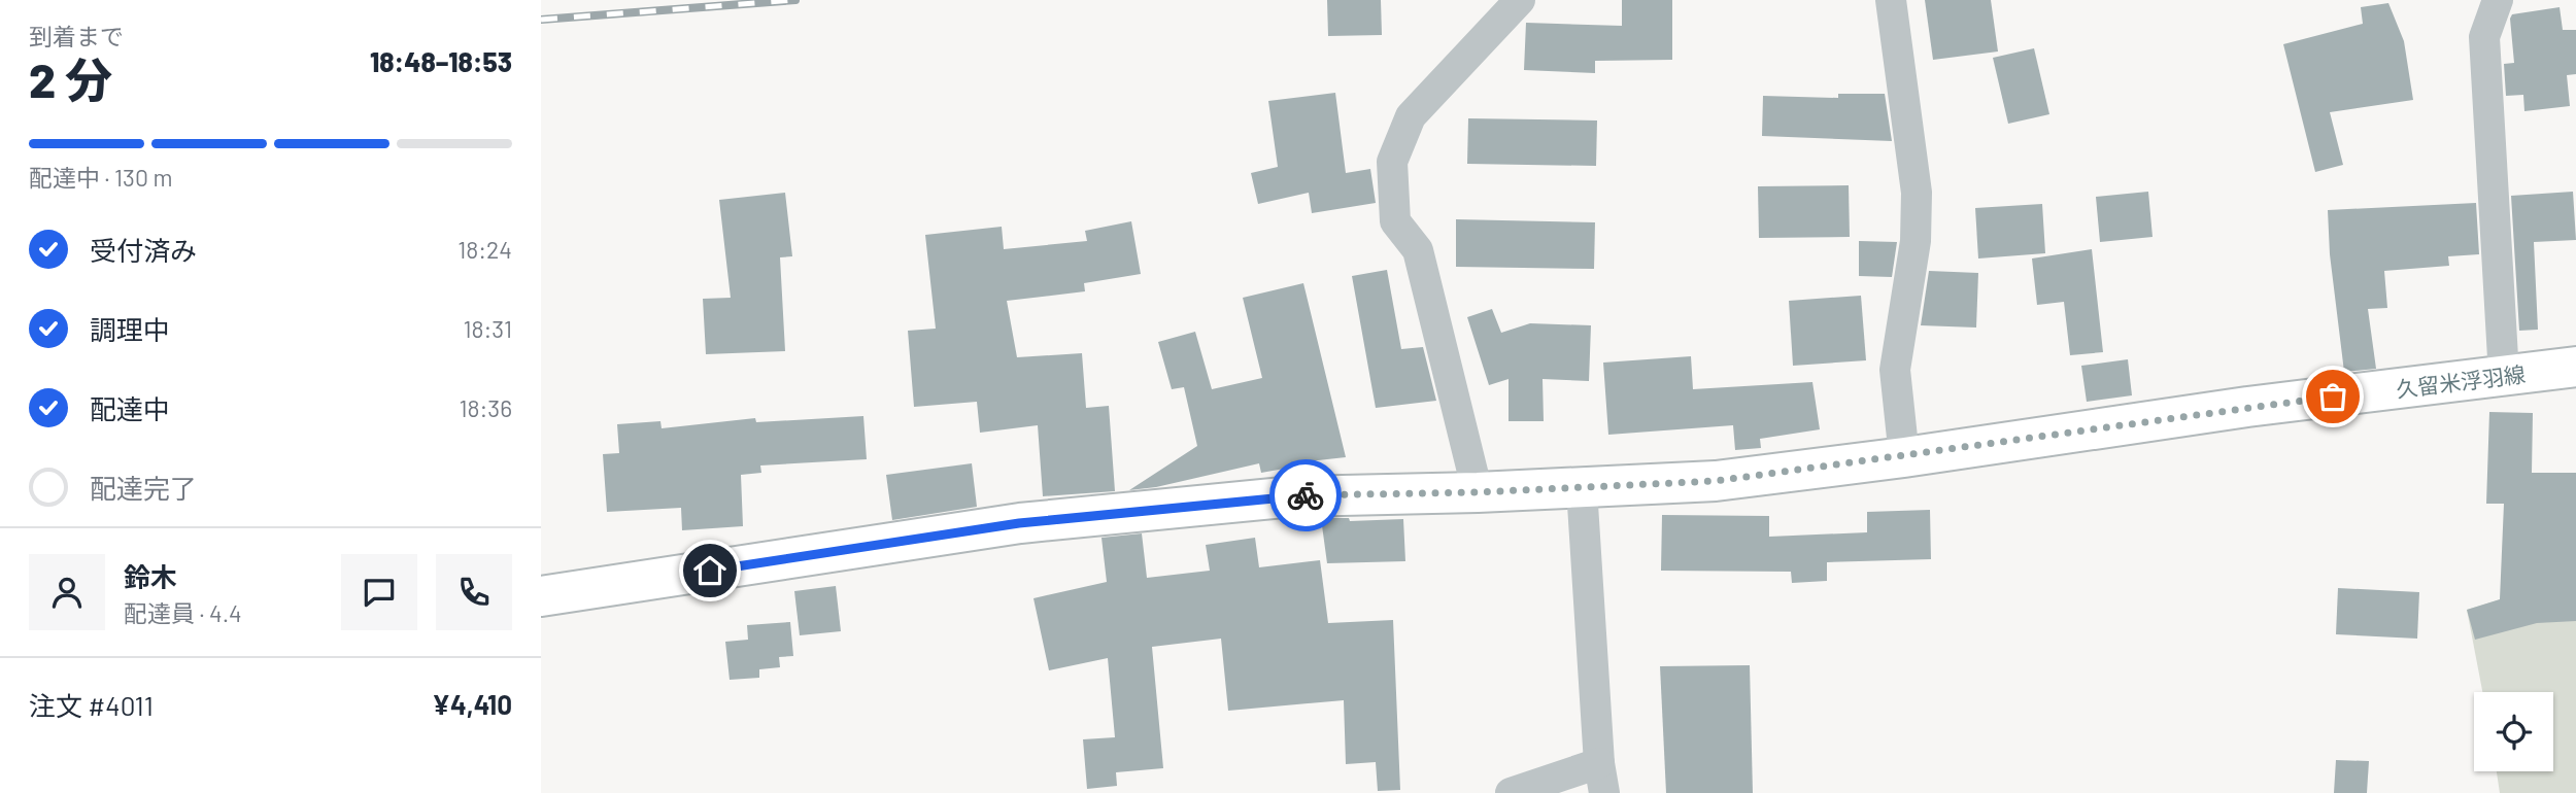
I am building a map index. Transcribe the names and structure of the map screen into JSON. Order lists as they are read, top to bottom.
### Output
{
  "streets": {
    "main road": ["久留米浮羽線"]
  },
  "page": {
    "heading": ["2 分", "到着まで", "18:48–18:53"],
    "panel": [
      "鈴木",
      "配達員 · 4.4",
      "注文 #4011",
      "¥4,410"
    ],
    "bar": "配達中 · 130 m",
    "list": [
      ["受付済み", "18:24"],
      ["調理中", "18:31"],
      ["配達中", "18:36"],
      "配達完了"
    ]
  }
}
